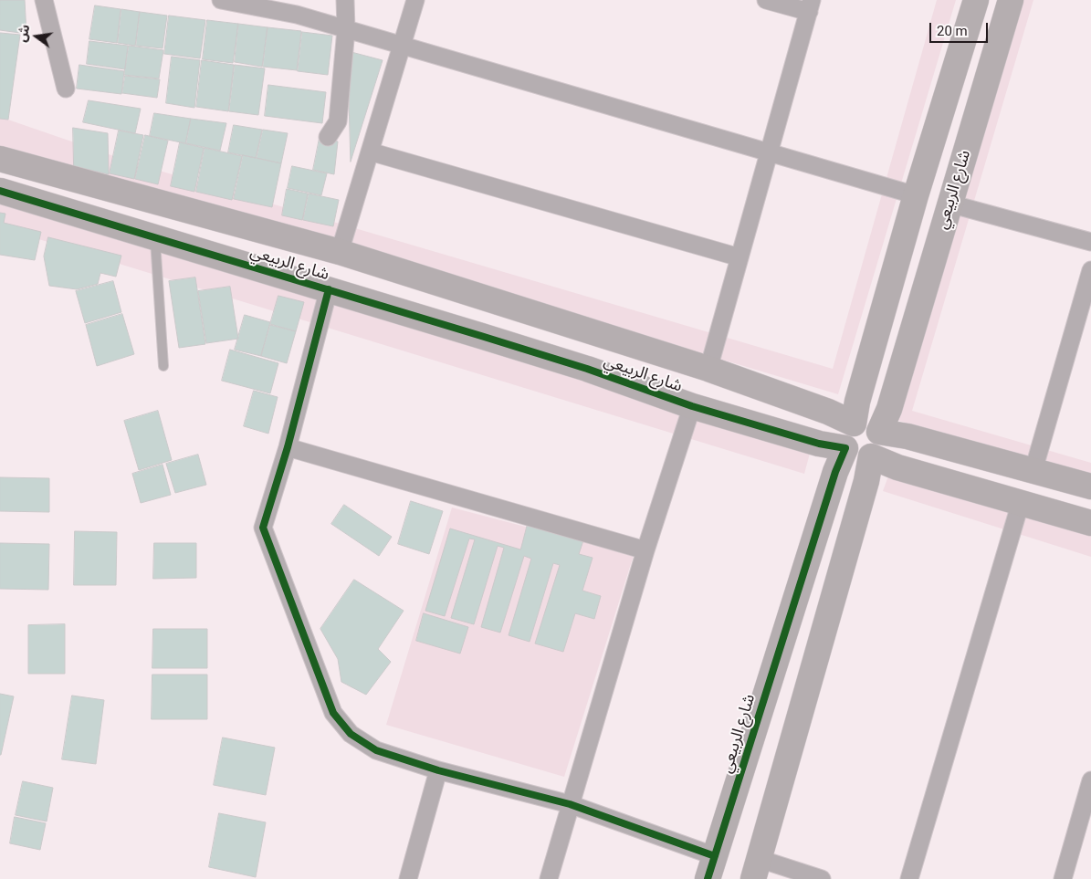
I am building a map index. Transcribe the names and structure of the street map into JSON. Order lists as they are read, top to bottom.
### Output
{
  "streets": {
    "street": ["شارع الربيعي"]
  },
  "scale_bar": "20 m",
  "north": "left"
}
